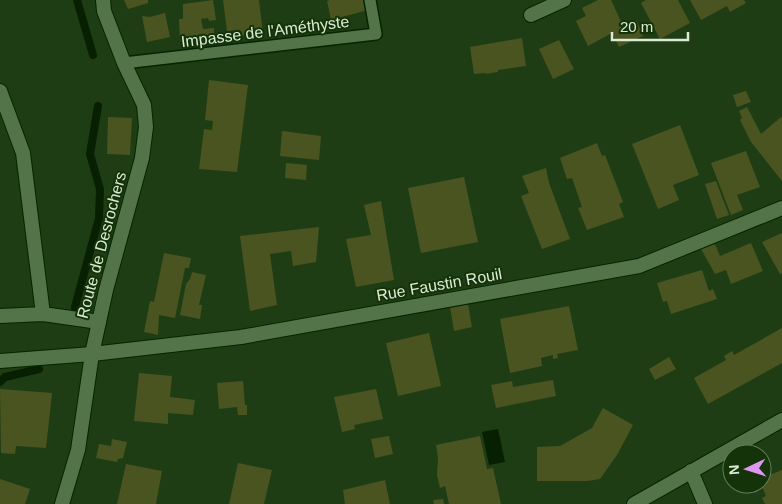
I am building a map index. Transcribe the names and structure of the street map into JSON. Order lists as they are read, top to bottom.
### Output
{
  "streets": {
    "street": ["Route de Desrochers", "Rue Faustin Rouil"],
    "lane": ["Impasse de l'Améthyste"]
  },
  "crossings": [
    ["Impasse de l'Améthyste", "Route de Desrochers"],
    ["Route de Desrochers", "Rue Faustin Rouil"]
  ],
  "scale_bar": "20 m",
  "north": "left"
}
